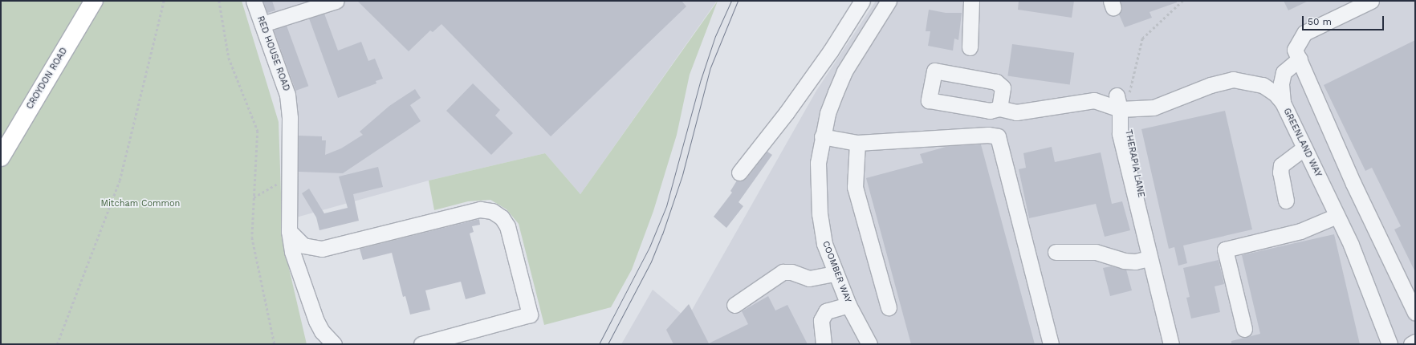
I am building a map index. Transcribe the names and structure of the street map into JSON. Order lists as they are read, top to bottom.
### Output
{
  "streets": {
    "main road": ["CROYDON ROAD"],
    "street": [
      "RED HOUSE ROAD",
      "GREENLAND WAY",
      "THERAPIA LANE",
      "COOMBER WAY"
    ]
  },
  "crossings": [
    ["GREENLAND WAY", "THERAPIA LANE"]
  ],
  "parks": ["Mitcham Common"],
  "scale_bar": "50 m"
}
